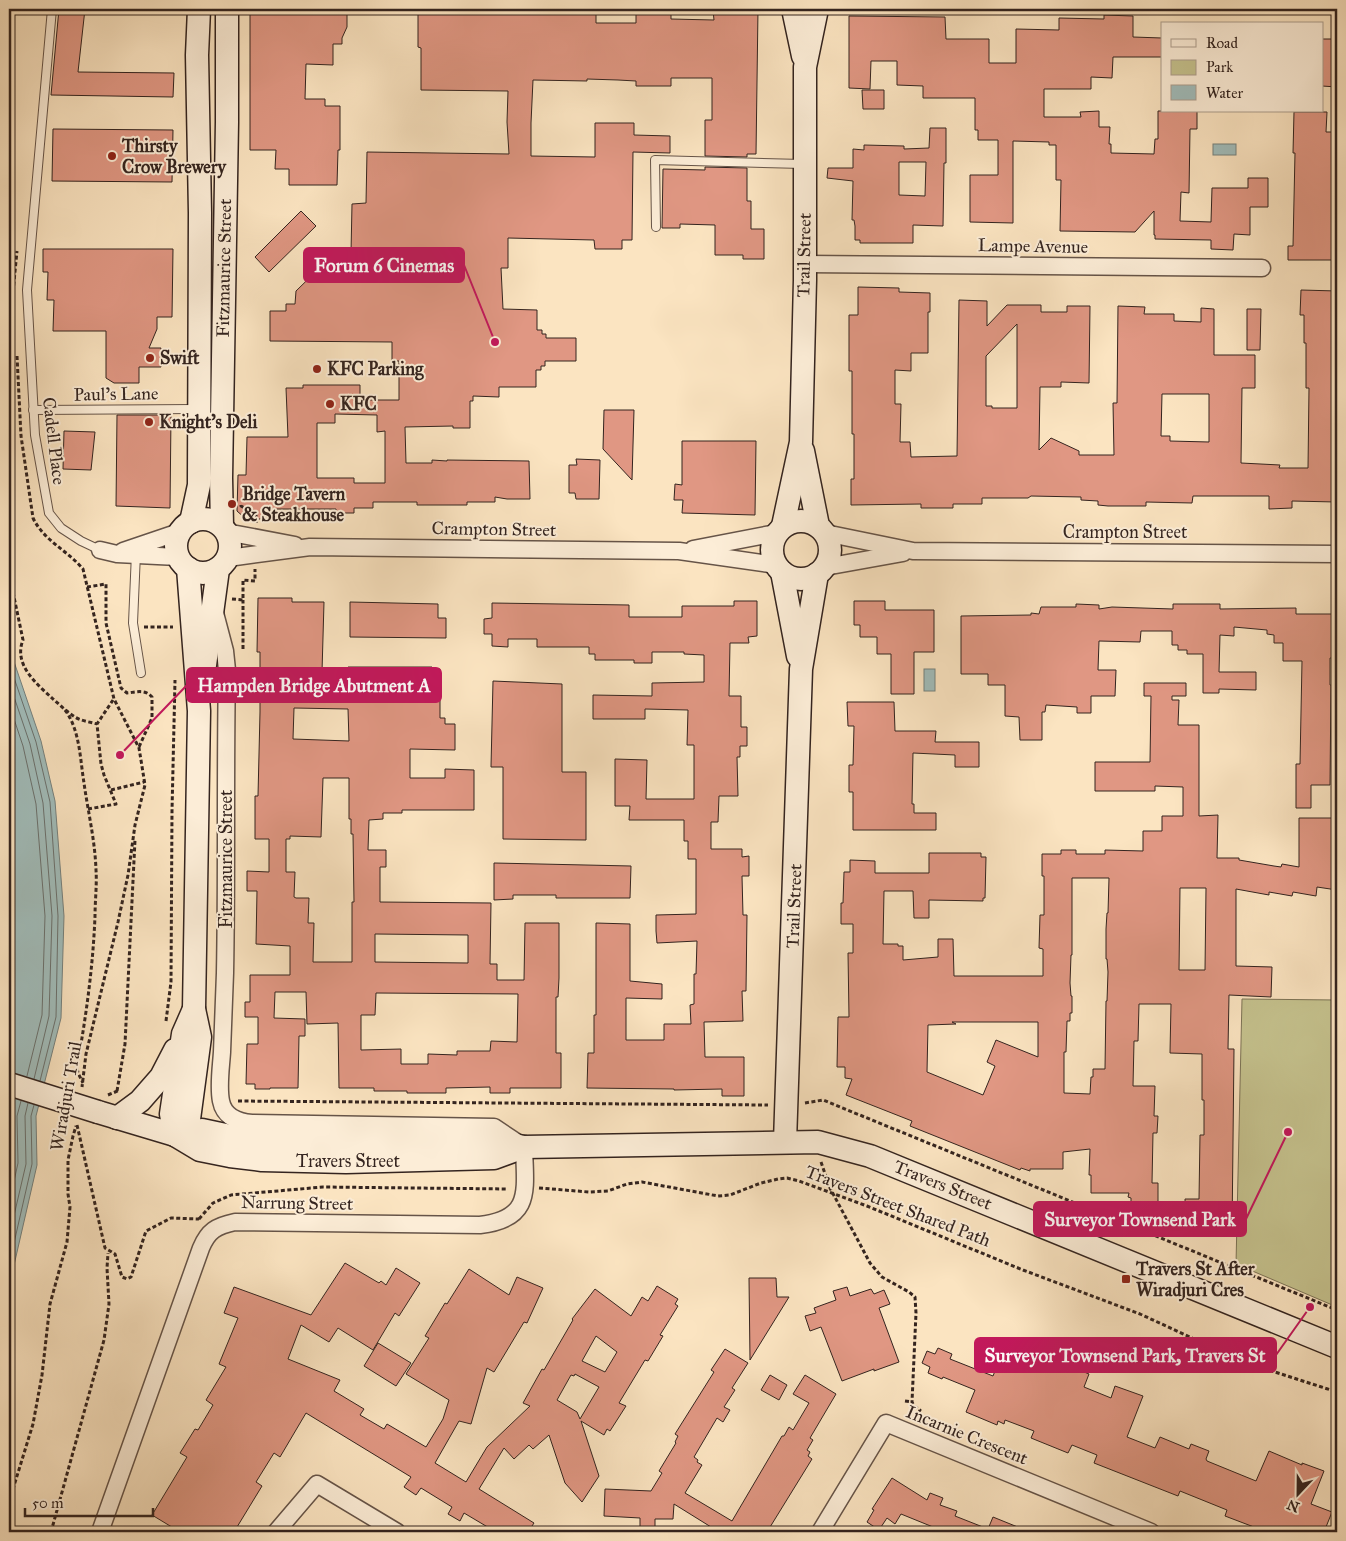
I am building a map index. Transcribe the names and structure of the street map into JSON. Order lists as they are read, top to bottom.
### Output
{
  "streets": {
    "main road": ["Trail Street", "Fitzmaurice Street", "Travers Street"],
    "street": [
      "Lampe Avenue",
      "Crampton Street",
      "Narrung Street",
      "Incarnie Crescent"
    ],
    "lane": ["Paul's Lane", "Cadell Place"],
    "path": ["Wiradjuri Trail", "Travers Street Shared Path"]
  },
  "crossings": [
    ["Lampe Avenue", "Trail Street"],
    ["Trail Street", "Crampton Street"],
    ["Trail Street", "Travers Street"],
    ["Fitzmaurice Street", "Paul's Lane"],
    ["Fitzmaurice Street", "Crampton Street"],
    ["Fitzmaurice Street", "Travers Street"],
    ["Paul's Lane", "Cadell Place"],
    ["Wiradjuri Trail", "Travers Street Shared Path"],
    ["Travers Street", "Narrung Street"],
    ["Narrung Street", "Travers Street Shared Path"]
  ],
  "places": {
    "other": [
      "Thirsty Crow Brewery",
      "Forum 6 Cinemas",
      "Swift",
      "KFC Parking",
      "KFC",
      "Knight's Deli",
      "Bridge Tavern & Steakhouse",
      "Hampden Bridge Abutment A",
      "Surveyor Townsend Park",
      "Surveyor Townsend Park, Travers St"
    ],
    "transit": ["Travers St After Wiradjuri Cres"]
  },
  "legend": ["Road", "Park", "Water"],
  "scale_bar": "50 m",
  "north": "bottom"
}
